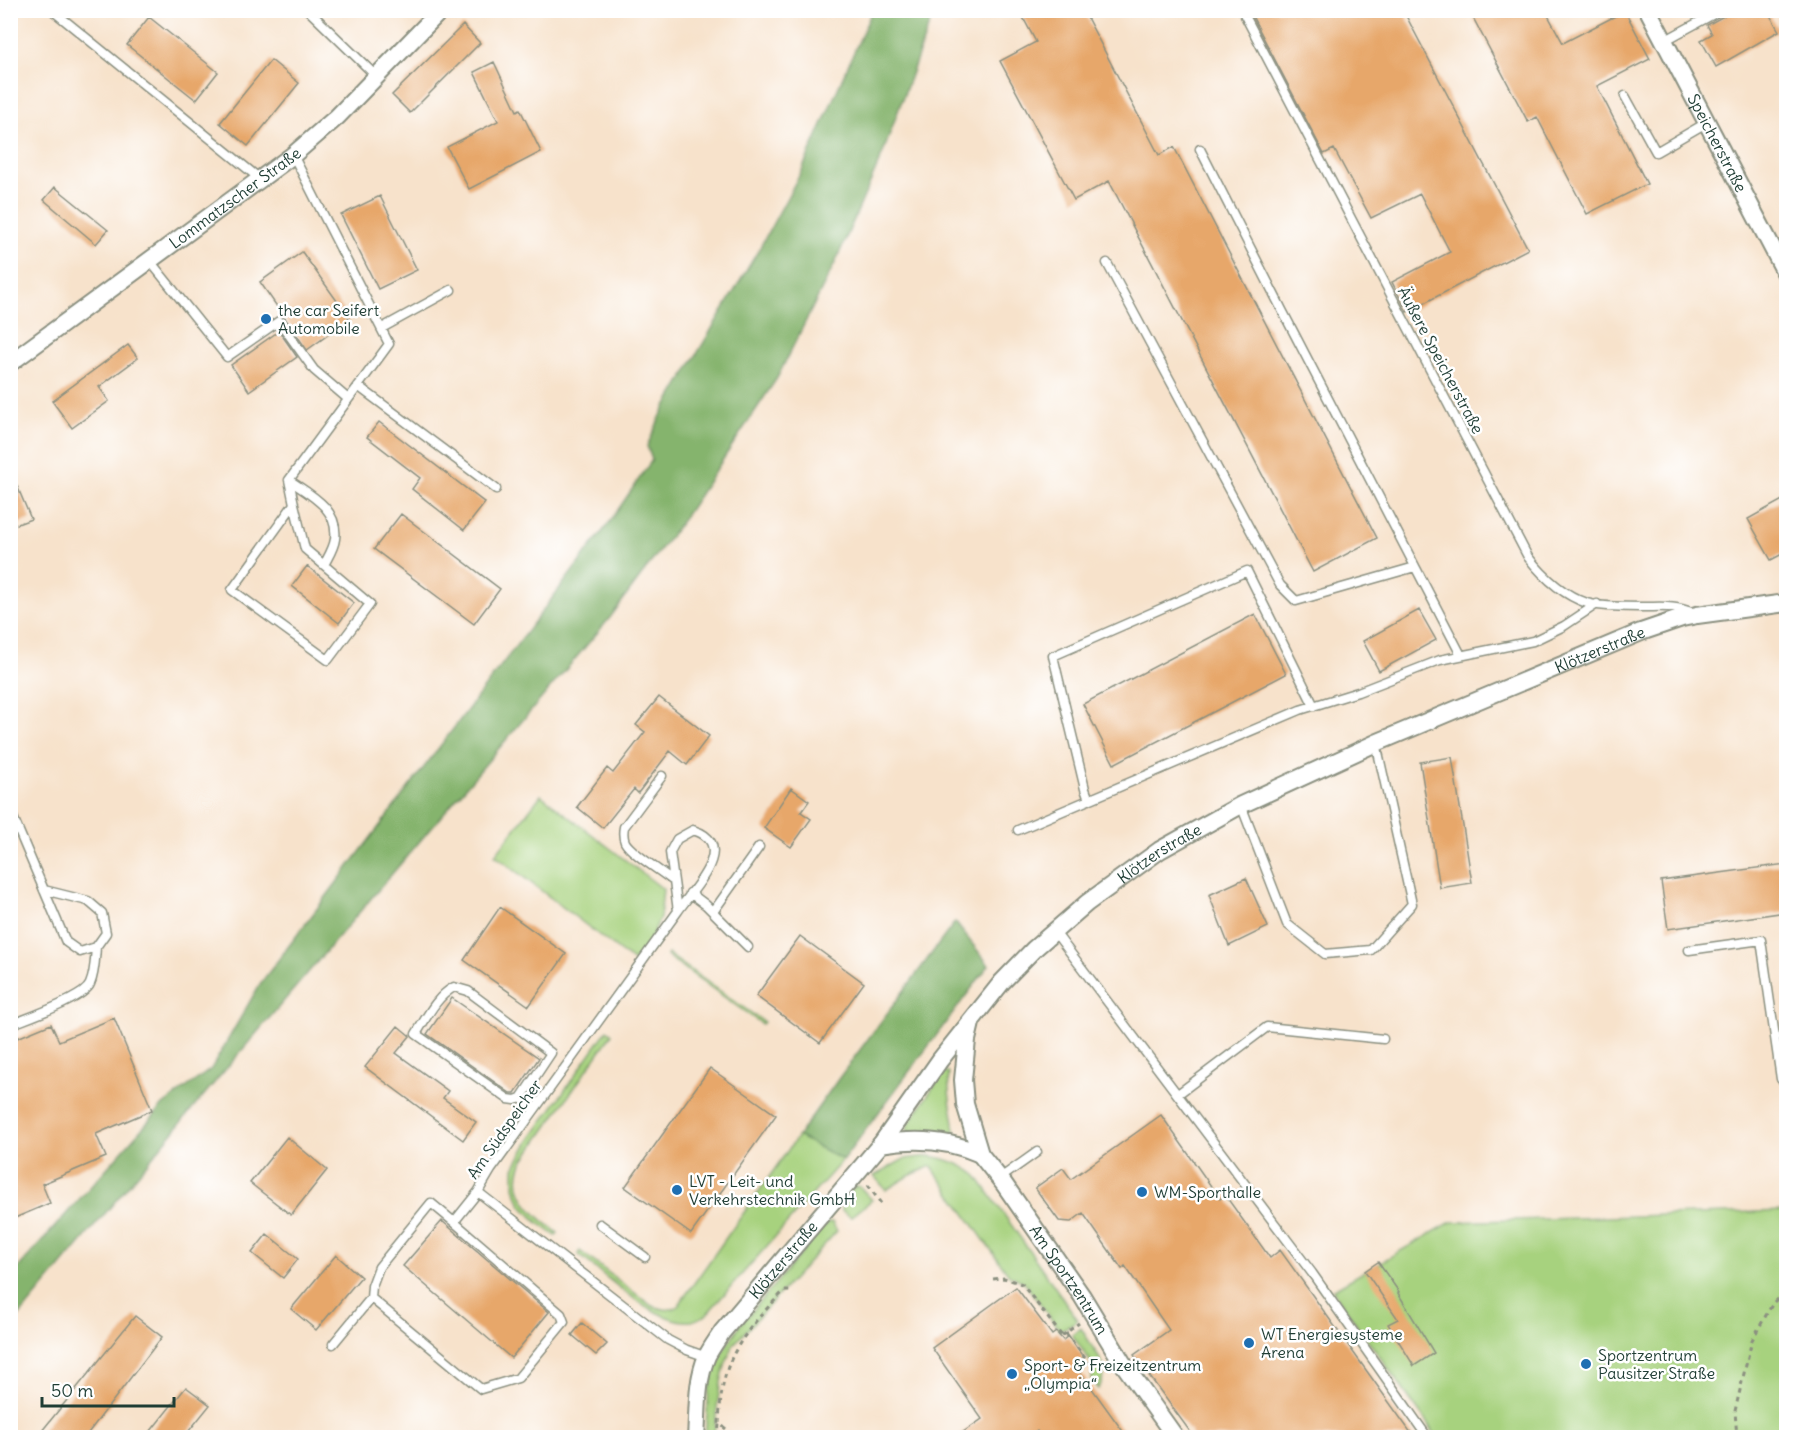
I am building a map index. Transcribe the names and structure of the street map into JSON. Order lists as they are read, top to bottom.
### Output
{
  "streets": {
    "street": [
      "Speicherstraße",
      "Lommatzscher Straße",
      "Klötzerstraße",
      "Am Sportzentrum"
    ],
    "lane": ["Äußere Speicherstraße", "Am Südspeicher"]
  },
  "crossings": [
    ["Äußere Speicherstraße", "Klötzerstraße"],
    ["Klötzerstraße", "Am Südspeicher"],
    ["Klötzerstraße", "Am Sportzentrum"]
  ],
  "places": [
    "the car Seifert Automobile",
    "LVT - Leit- und Verkehrstechnik GmbH",
    "WM-Sporthalle",
    "WT Energiesysteme Arena",
    "Sportzentrum Pausitzer Straße",
    "Sport- & Freizeitzentrum „Olympia“"
  ],
  "scale_bar": "50 m"
}
